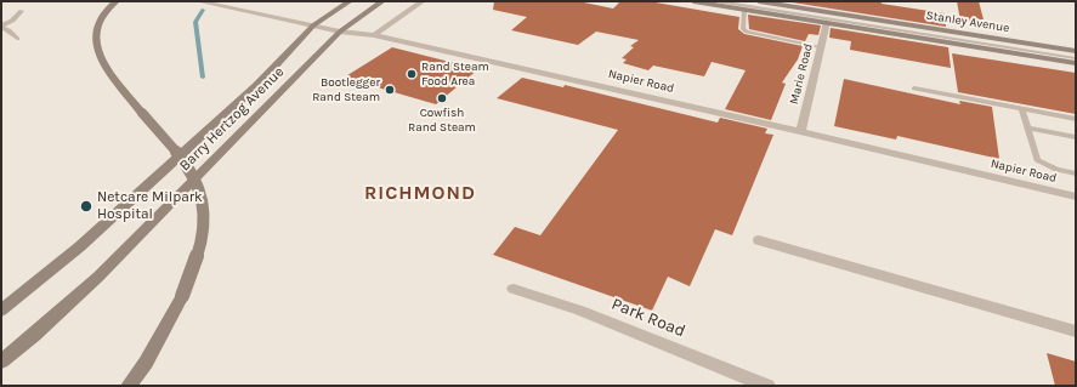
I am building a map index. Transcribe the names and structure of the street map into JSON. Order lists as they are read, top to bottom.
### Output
{
  "streets": {
    "main road": ["Stanley Avenue", "Barry Hertzog Avenue"],
    "street": ["Marie Road", "Napier Road", "Park Road"]
  },
  "crossings": [
    ["Stanley Avenue", "Marie Road"],
    ["Marie Road", "Napier Road"],
    ["Napier Road", "Barry Hertzog Avenue"]
  ],
  "districts": ["RICHMOND"],
  "places": [
    "Rand Steam Food Area",
    "Bootlegger Rand Steam",
    "Cowfish Rand Steam",
    "Netcare Milpark Hospital"
  ]
}
